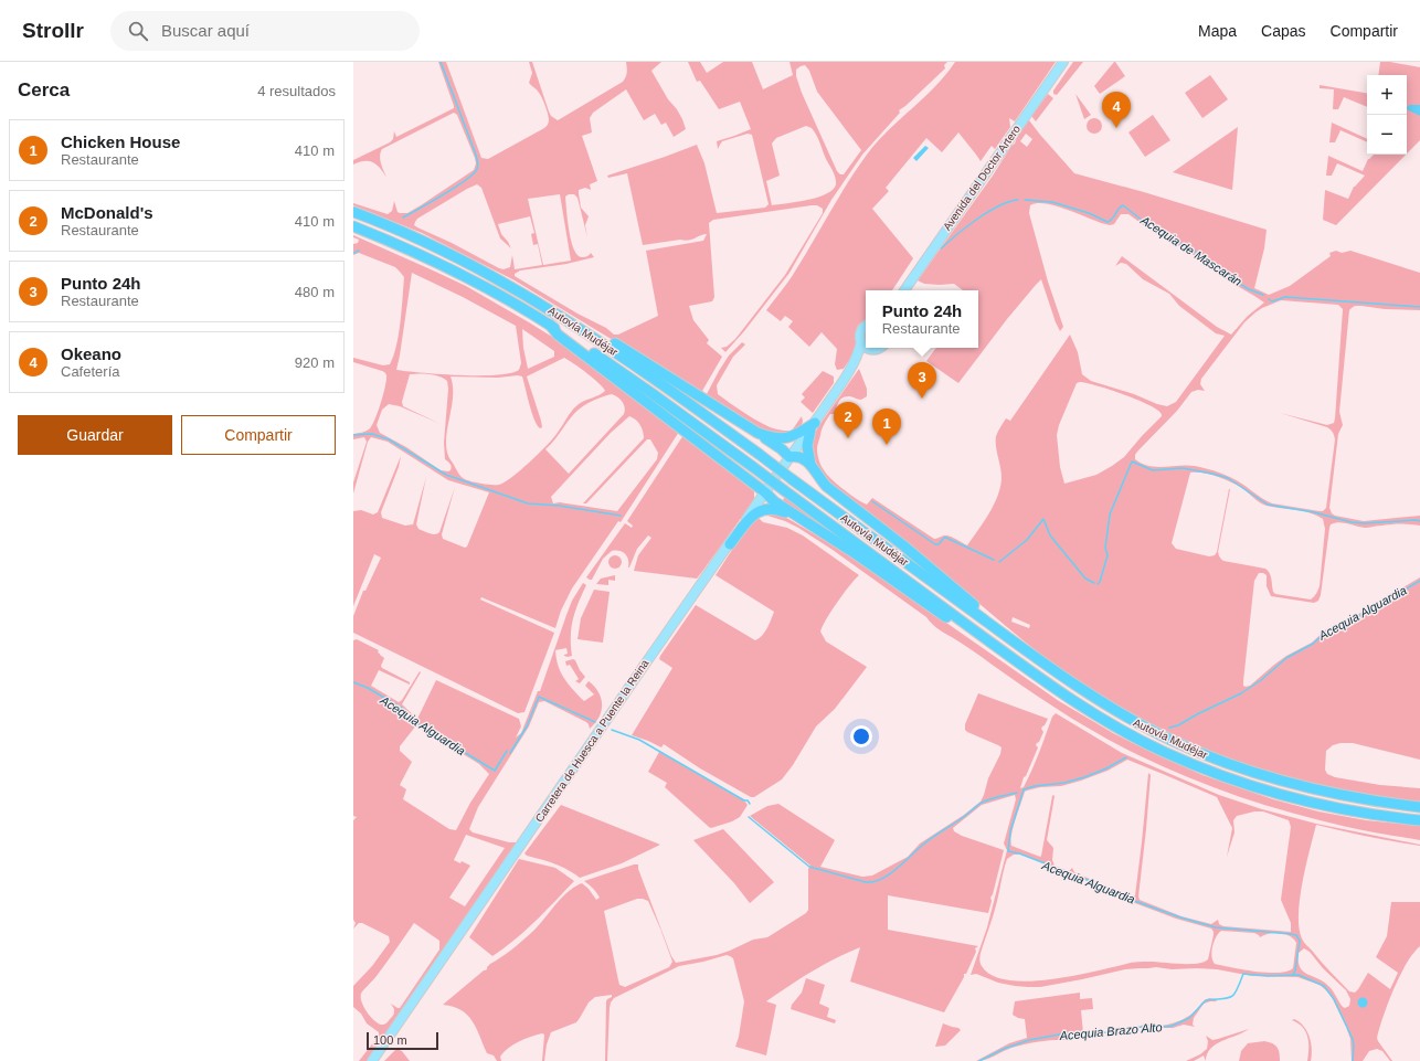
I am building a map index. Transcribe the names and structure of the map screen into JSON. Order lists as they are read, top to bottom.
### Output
{
  "streets": {
    "highway": ["Autovía Mudéjar"],
    "main road": ["Avenida del Doctor Artero", "Carretera de Huesca a Puente la Reina"]
  },
  "water": ["Acequia de Mascarán", "Acequia Alguardia", "Acequia Brazo Alto"],
  "scale_bar": "100 m",
  "page": {
    "header": "Strollr",
    "search": "Buscar aquí",
    "nav": ["Mapa", "Capas", "Compartir"],
    "heading": ["Cerca", "4 resultados"],
    "map_buttons": ["+", "−"],
    "pins": [
      "4",
      "3",
      "2",
      "1"
    ],
    "list": [
      {
        "mark": "1",
        "name": "Chicken House",
        "note": "Restaurante",
        "value": "410 m"
      },
      {
        "mark": "2",
        "name": "McDonald's",
        "note": "Restaurante",
        "value": "410 m"
      },
      {
        "mark": "3",
        "name": "Punto 24h",
        "note": "Restaurante",
        "value": "480 m"
      },
      {
        "mark": "4",
        "name": "Okeano",
        "note": "Cafetería",
        "value": "920 m"
      }
    ],
    "popup": ["Punto 24h", "Restaurante"],
    "buttons": ["Guardar", "Compartir"],
    "scale": "100 m"
  }
}
